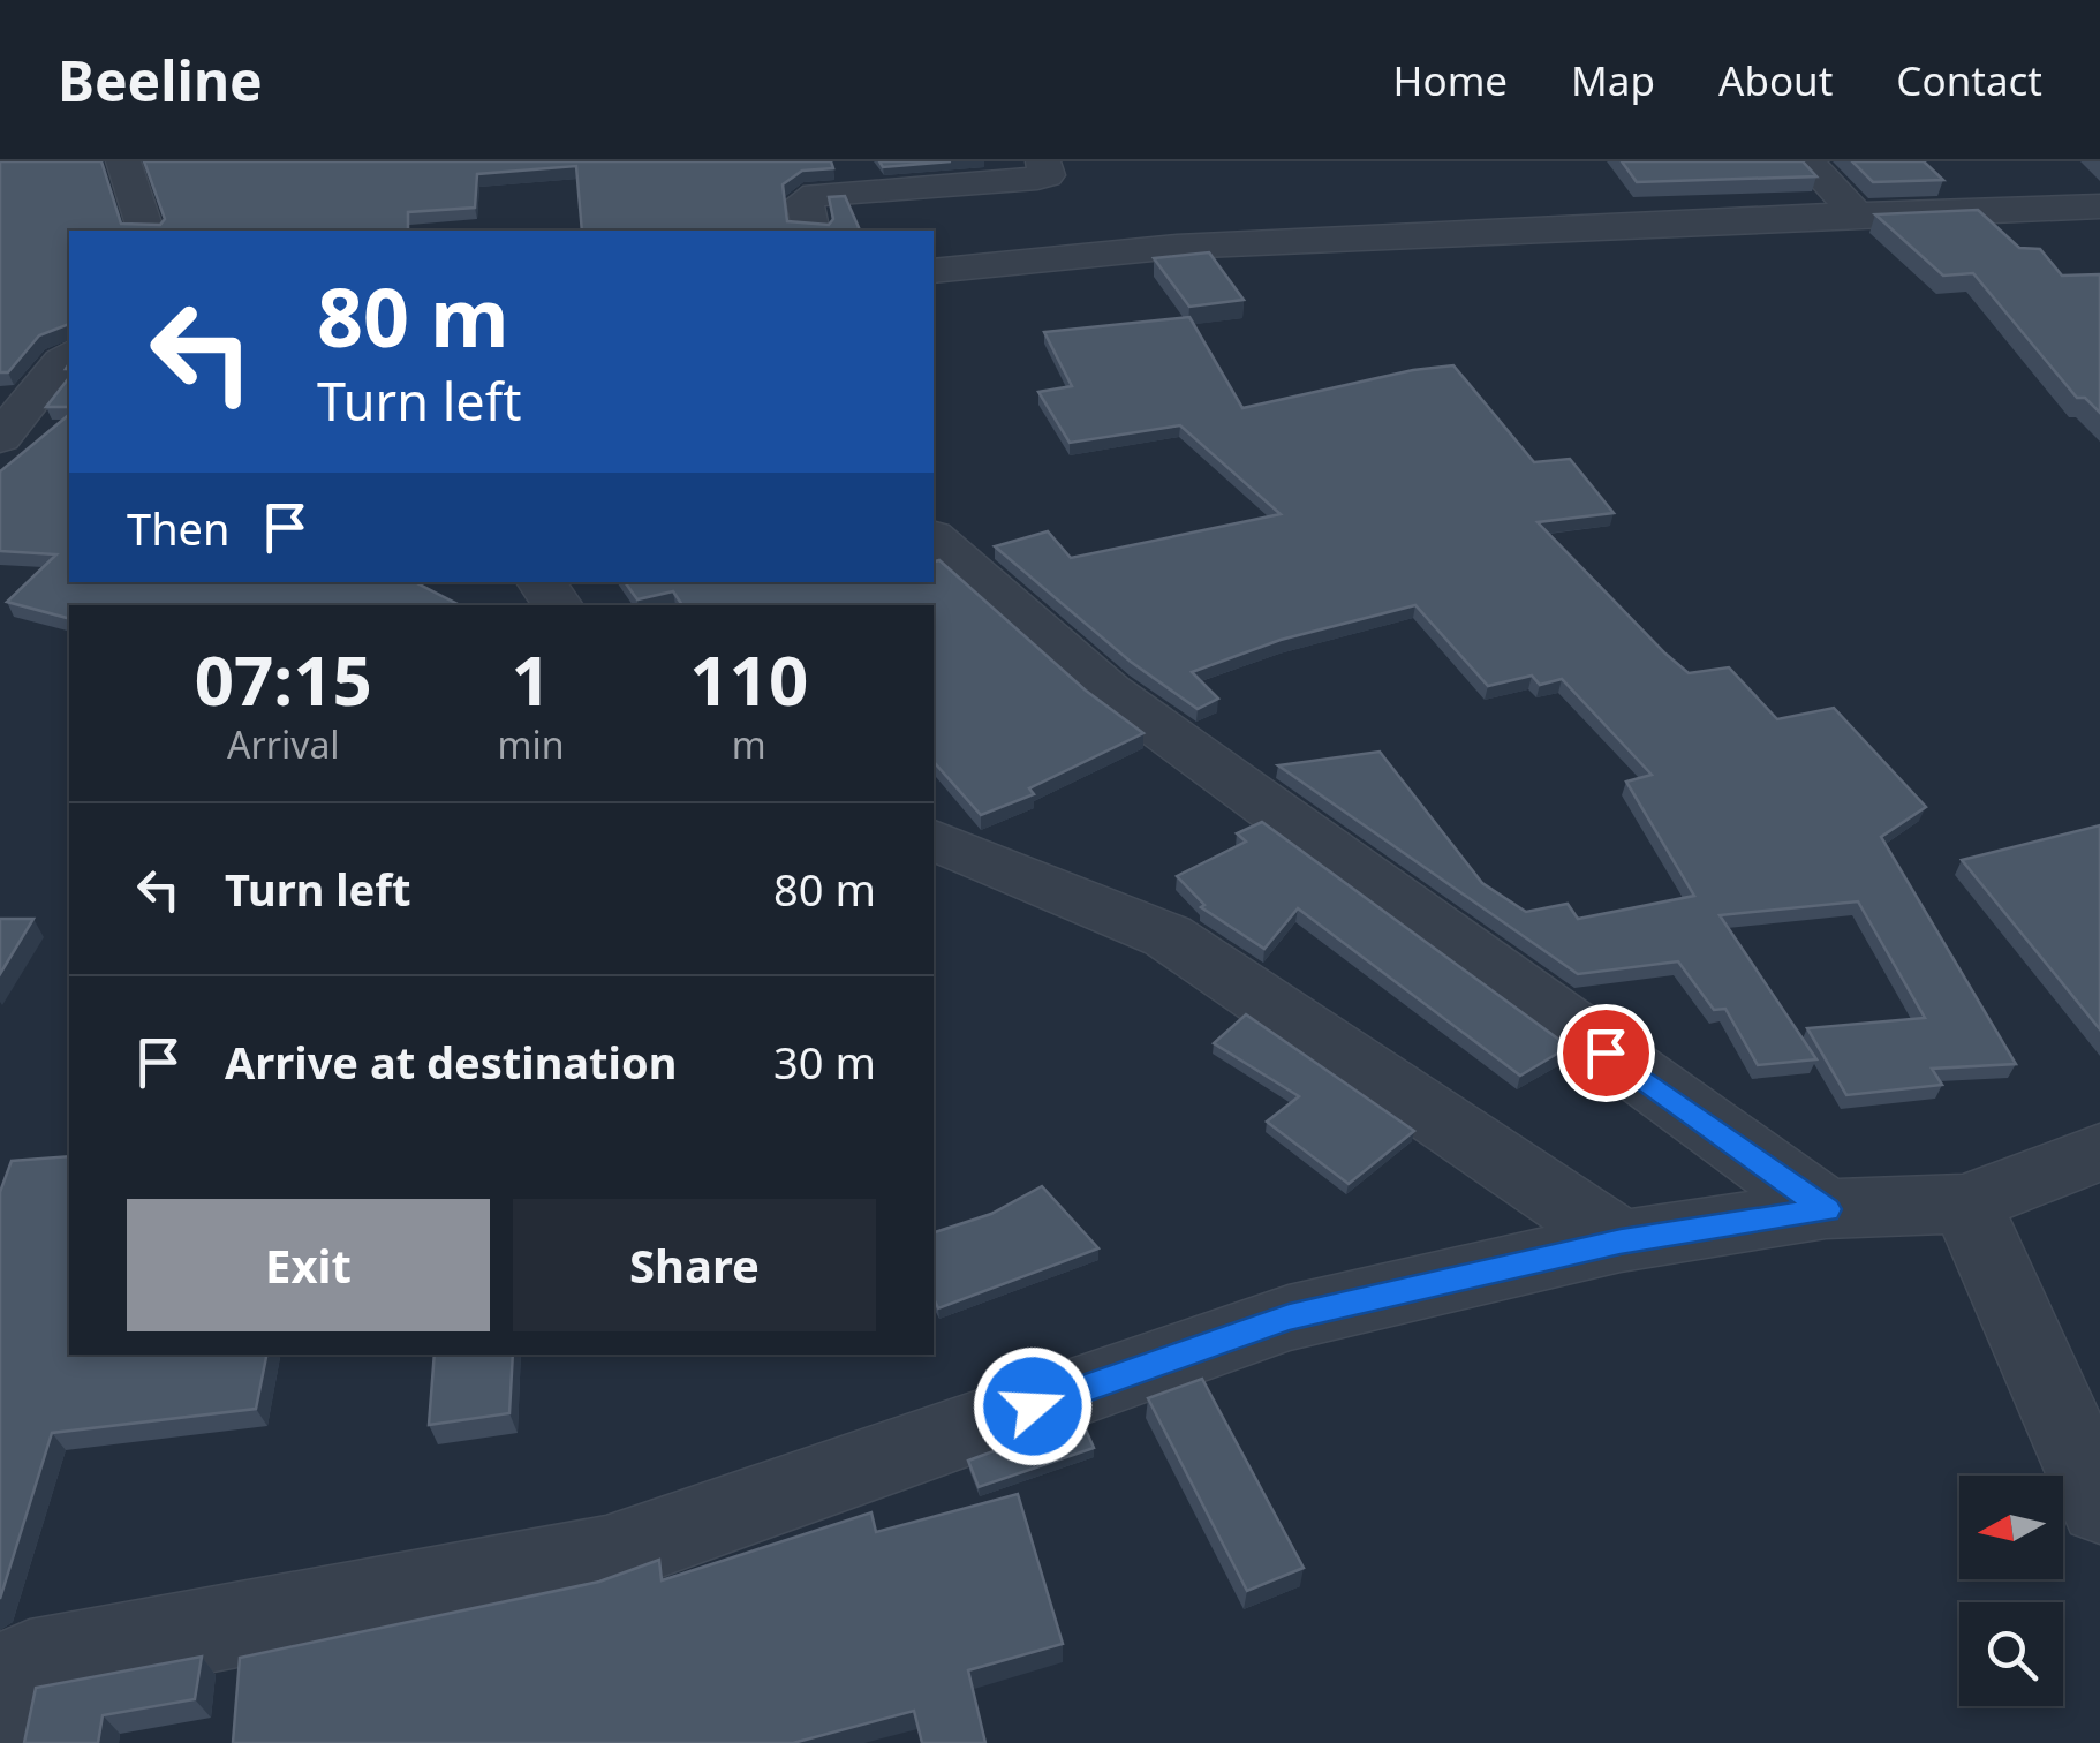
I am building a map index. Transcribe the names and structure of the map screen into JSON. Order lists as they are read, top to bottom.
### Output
{
  "north": "left",
  "page": {
    "header": "Beeline",
    "nav": [
      "Home",
      "Map",
      "About",
      "Contact"
    ],
    "turn": ["80 m", "Turn left"],
    "then": "Then",
    "eta": [
      "07:15",
      "Arrival",
      "1",
      "min",
      "110",
      "m"
    ],
    "list": [
      {
        "name": "Turn left",
        "value": "80 m"
      },
      {
        "name": "Arrive at destination",
        "value": "30 m"
      }
    ],
    "buttons": ["Exit", "Share"]
  }
}
